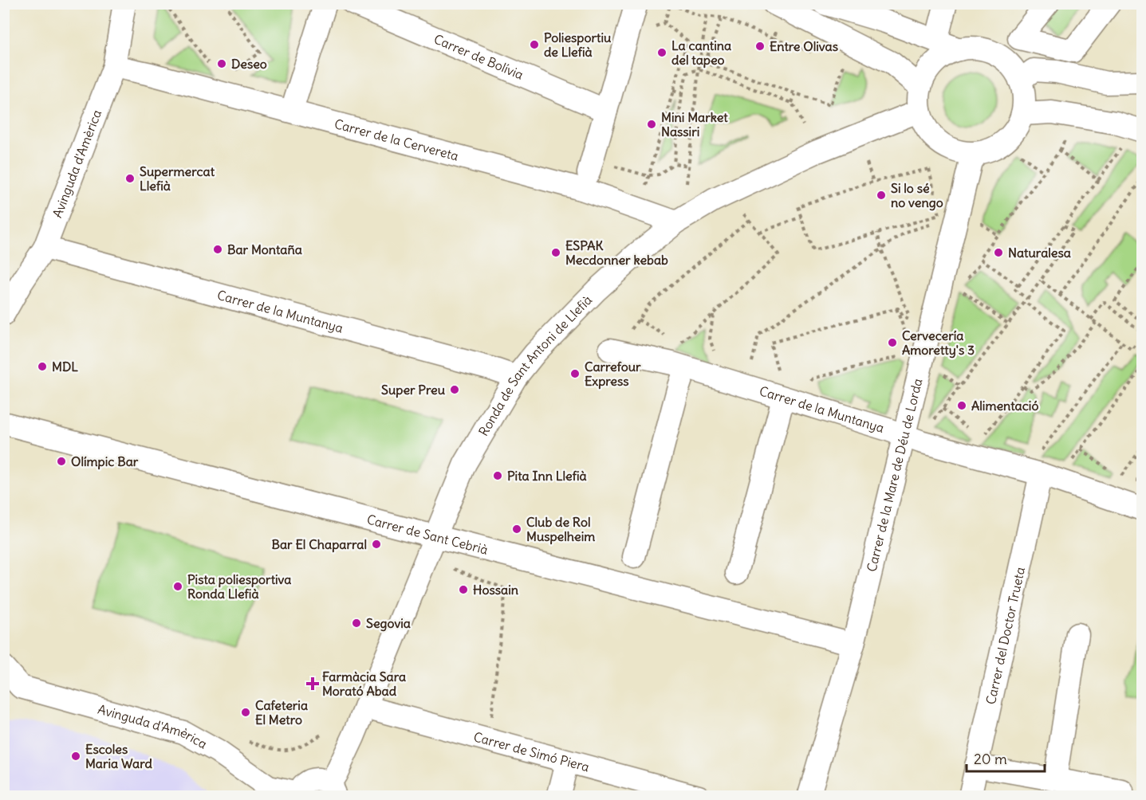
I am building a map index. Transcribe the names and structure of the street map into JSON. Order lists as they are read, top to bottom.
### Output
{
  "streets": {
    "street": [
      "Carrer de Bolívia",
      "Carrer de la Cervereta",
      "Avinguda d'Amèrica",
      "Carrer de la Muntanya",
      "Ronda de Sant Antoni de Llefià",
      "Carrer de la Mare de Déu de Lorda",
      "Carrer de Sant Cebrià",
      "Carrer del Doctor Trueta",
      "Carrer de Simó Piera"
    ]
  },
  "crossings": [
    ["Carrer de la Cervereta", "Avinguda d'Amèrica"],
    ["Carrer de la Cervereta", "Ronda de Sant Antoni de Llefià"],
    ["Avinguda d'Amèrica", "Carrer de la Muntanya"],
    ["Carrer de la Muntanya", "Ronda de Sant Antoni de Llefià"],
    ["Carrer de la Muntanya", "Carrer de la Mare de Déu de Lorda"],
    ["Carrer de la Muntanya", "Carrer del Doctor Trueta"],
    ["Ronda de Sant Antoni de Llefià", "Carrer de la Mare de Déu de Lorda"],
    ["Ronda de Sant Antoni de Llefià", "Carrer de Sant Cebrià"],
    ["Ronda de Sant Antoni de Llefià", "Carrer de Simó Piera"],
    ["Carrer de la Mare de Déu de Lorda", "Carrer de Sant Cebrià"]
  ],
  "places": {
    "other": [
      "Poliesportiu de Llefià",
      "Entre Olivas",
      "La cantina del tapeo",
      "Deseo",
      "Mini Market Nassiri",
      "Supermercat Llefià",
      "Si lo sé no vengo",
      "Bar Montaña",
      "ESPAK Mecdonner kebab",
      "Naturalesa",
      "Cervecería Amoretty's 3",
      "MDL",
      "Carrefour Express",
      "Super Preu",
      "Alimentació",
      "Olímpic Bar",
      "Pita Inn Llefià",
      "Club de Rol Muspelheim",
      "Bar El Chaparral",
      "Pista poliesportiva Ronda Llefià",
      "Hossain",
      "Segovia",
      "Cafeteria El Metro",
      "Escoles Maria Ward"
    ],
    "health": ["Farmàcia Sara Morató Abad"]
  },
  "scale_bar": "20 m"
}
